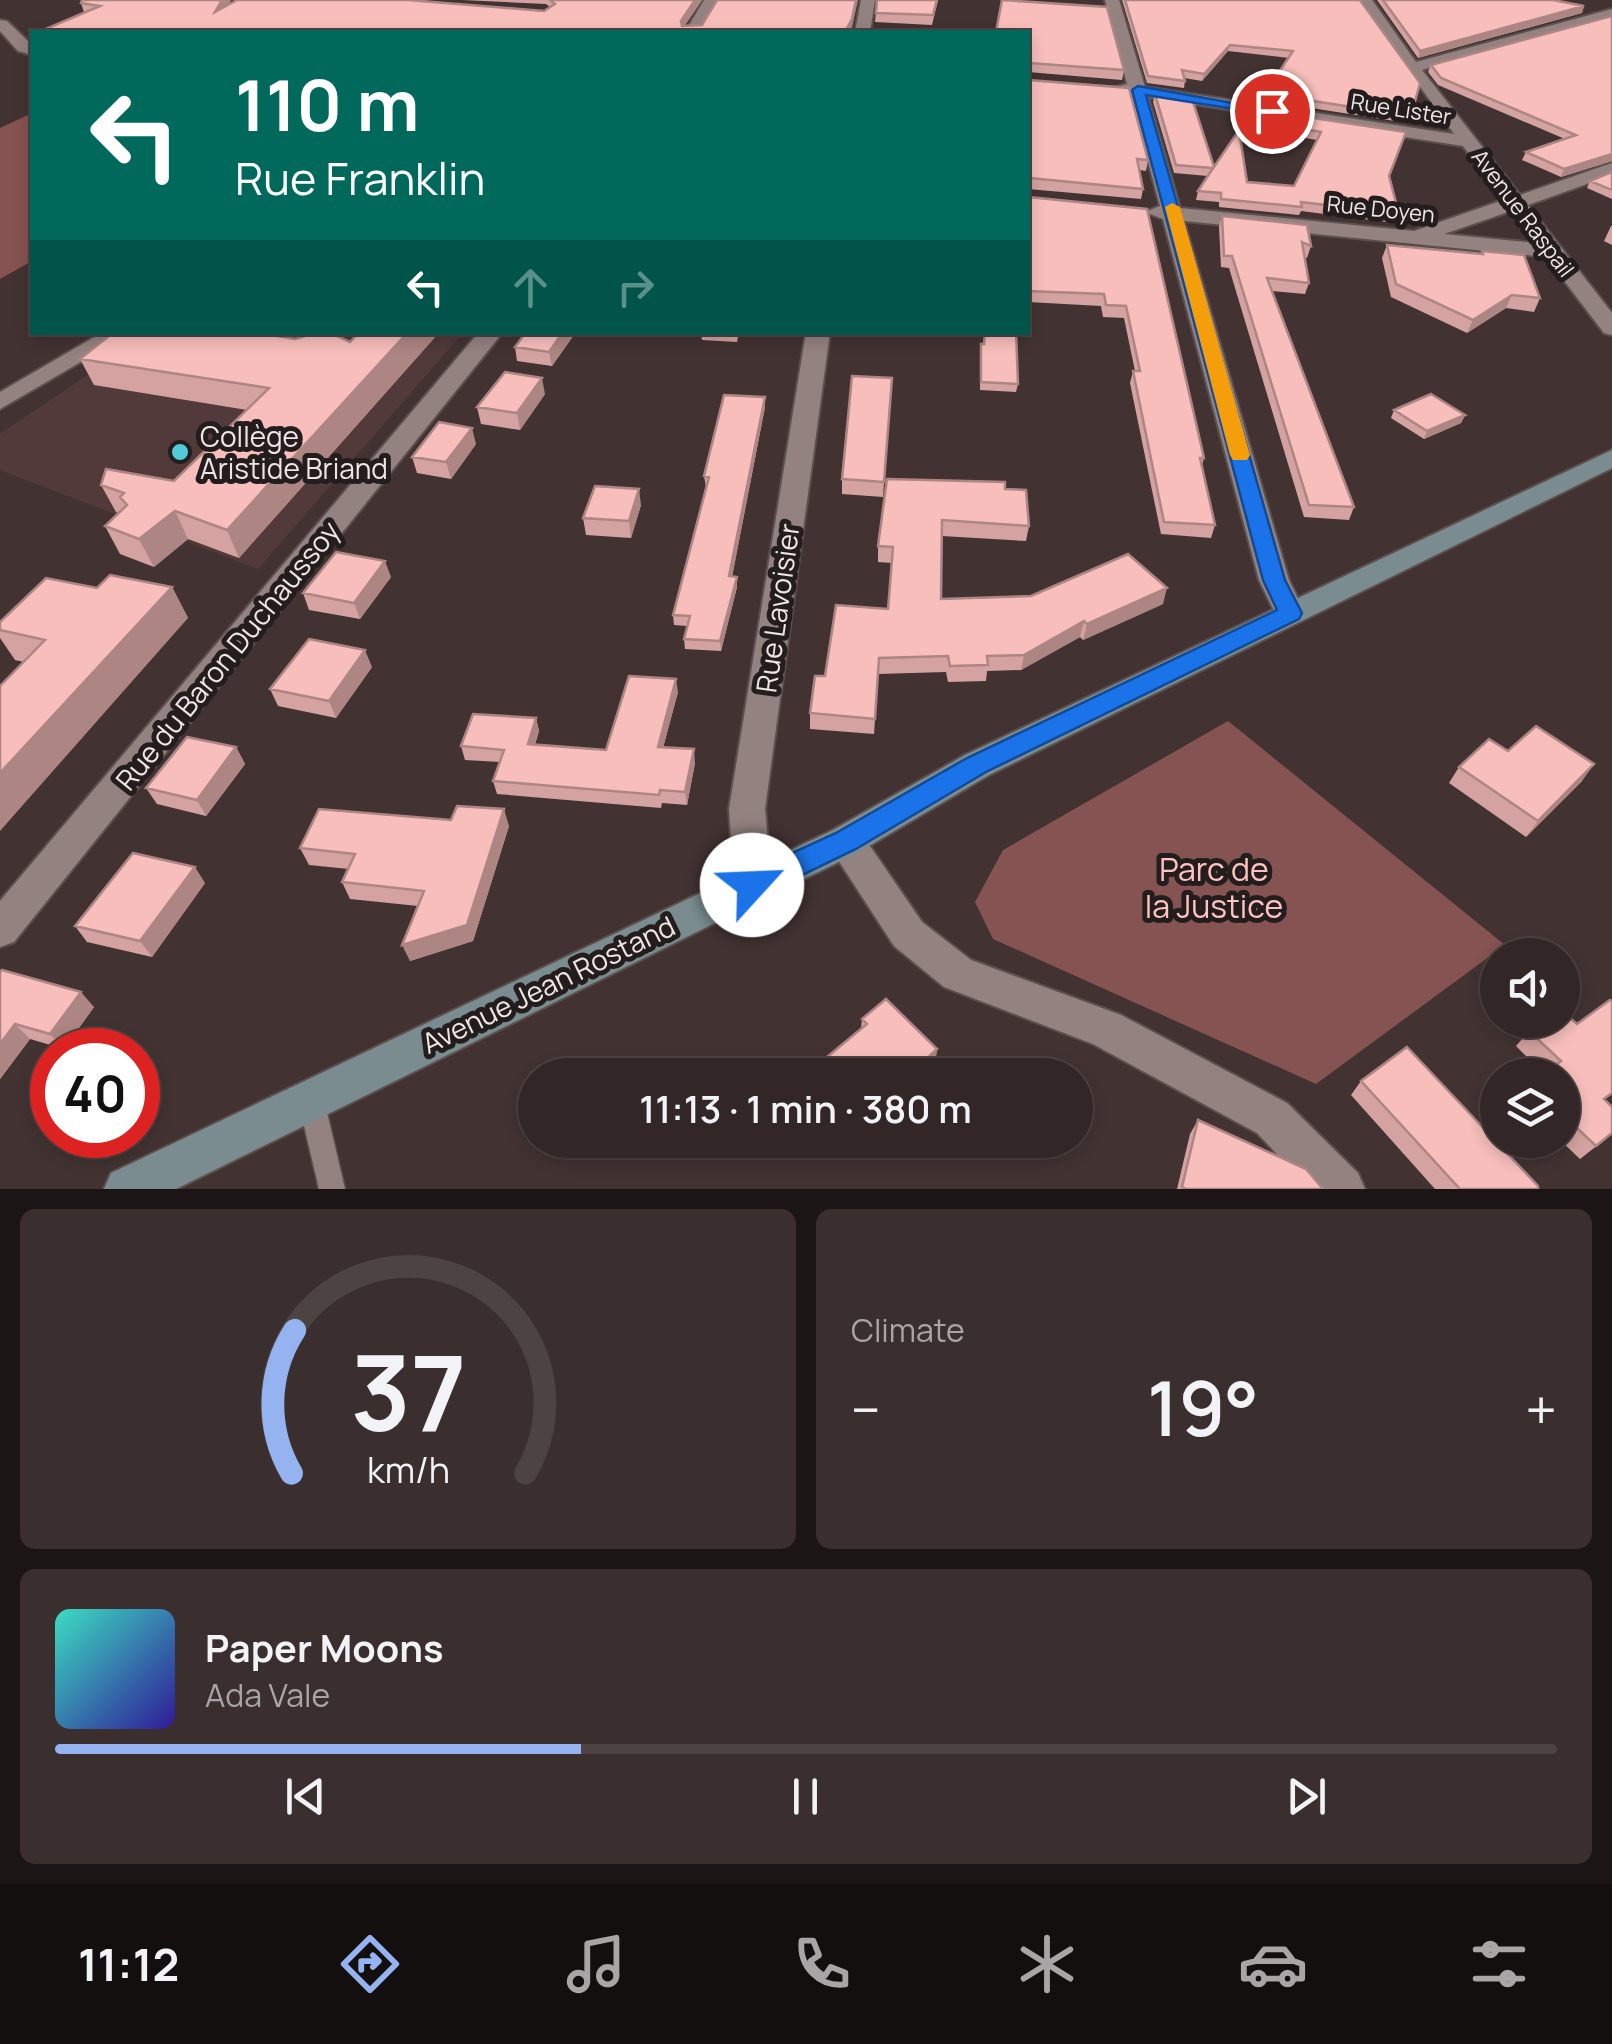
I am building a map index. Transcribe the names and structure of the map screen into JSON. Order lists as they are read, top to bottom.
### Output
{
  "streets": {
    "street": [
      "Rue Lister",
      "Rue Doyen",
      "Avenue Raspail",
      "Rue Lavoisier",
      "Rue du Baron Duchaussoy",
      "Avenue Jean Rostand"
    ]
  },
  "crossings": [
    ["Rue Lister", "Avenue Raspail"],
    ["Rue Doyen", "Avenue Raspail"],
    ["Rue Lavoisier", "Avenue Jean Rostand"]
  ],
  "parks": ["Parc de la Justice"],
  "places": ["Collège Aristide Briand"],
  "page": {
    "turn": ["110 m", "Rue Franklin"],
    "limit": "40",
    "trip": "11:13 · 1 min · 380 m",
    "tile": "Climate",
    "heat": ["−", "19°", "+"],
    "song": ["Paper Moons", "Ada Vale"],
    "tabs": "11:12",
    "gauge": ["37", "km/h"]
  }
}
